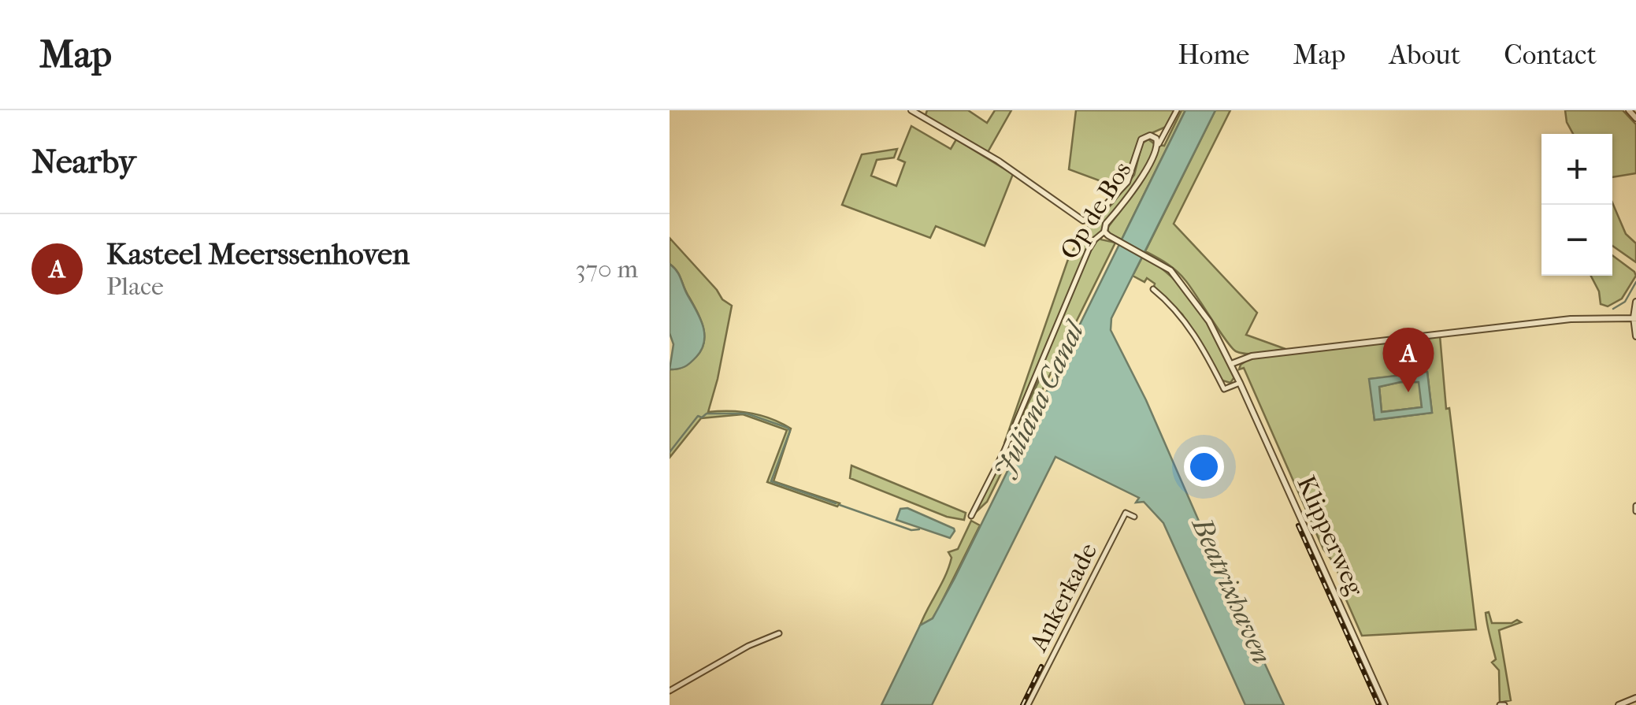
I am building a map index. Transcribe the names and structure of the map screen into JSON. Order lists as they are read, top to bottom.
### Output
{
  "streets": {
    "street": ["Op de Bos", "Klipperweg", "Ankerkade"]
  },
  "crossings": [
    ["Op de Bos", "Klipperweg"]
  ],
  "water": ["Juliana Canal", "Beatrixhaven"],
  "page": {
    "header": "Map",
    "nav": [
      "Home",
      "Map",
      "About",
      "Contact"
    ],
    "heading": "Nearby",
    "map_buttons": ["+", "−"],
    "list": [
      {
        "mark": "A",
        "name": "Kasteel Meerssenhoven",
        "note": "Place",
        "value": "370 m"
      }
    ],
    "pins": "A"
  }
}
